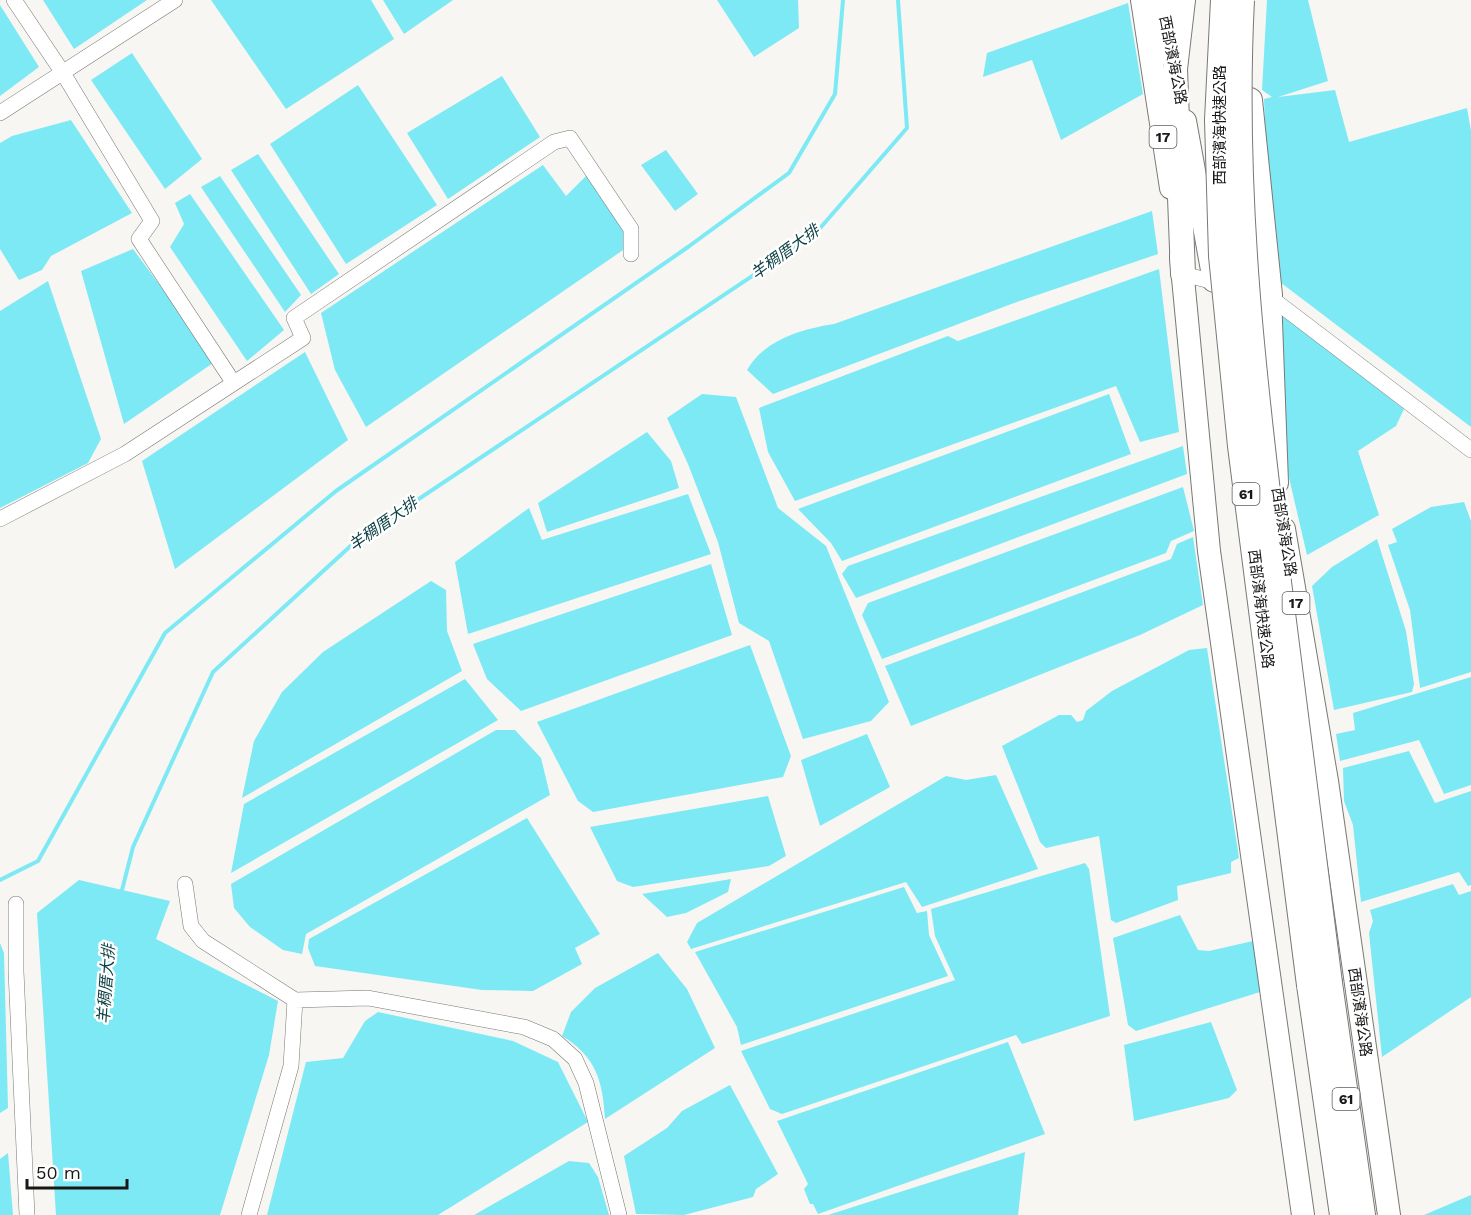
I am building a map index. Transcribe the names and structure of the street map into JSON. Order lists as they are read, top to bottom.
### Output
{
  "streets": {
    "highway": ["西部濱海快速公路", "61"],
    "main road": ["西部濱海公路", "17"]
  },
  "water": ["羊稠厝大排"],
  "scale_bar": "50 m"
}
